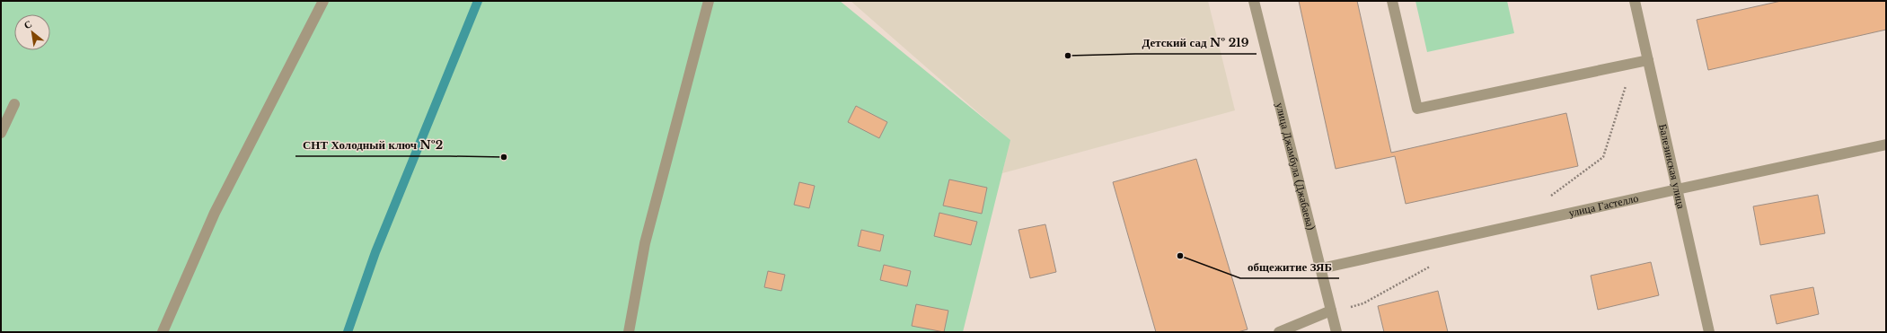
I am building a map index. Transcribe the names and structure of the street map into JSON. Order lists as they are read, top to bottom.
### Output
{
  "streets": {
    "street": ["улица Джамбула (Джабаева)", "Балезинская улица", "улица Гастелло"]
  },
  "crossings": [
    ["улица Джамбула (Джабаева)", "улица Гастелло"],
    ["Балезинская улица", "улица Гастелло"]
  ],
  "places": ["Детский сад № 219", "СНТ Холодный ключ №2", "общежитие ЗЯБ"],
  "north": "top left"
}
